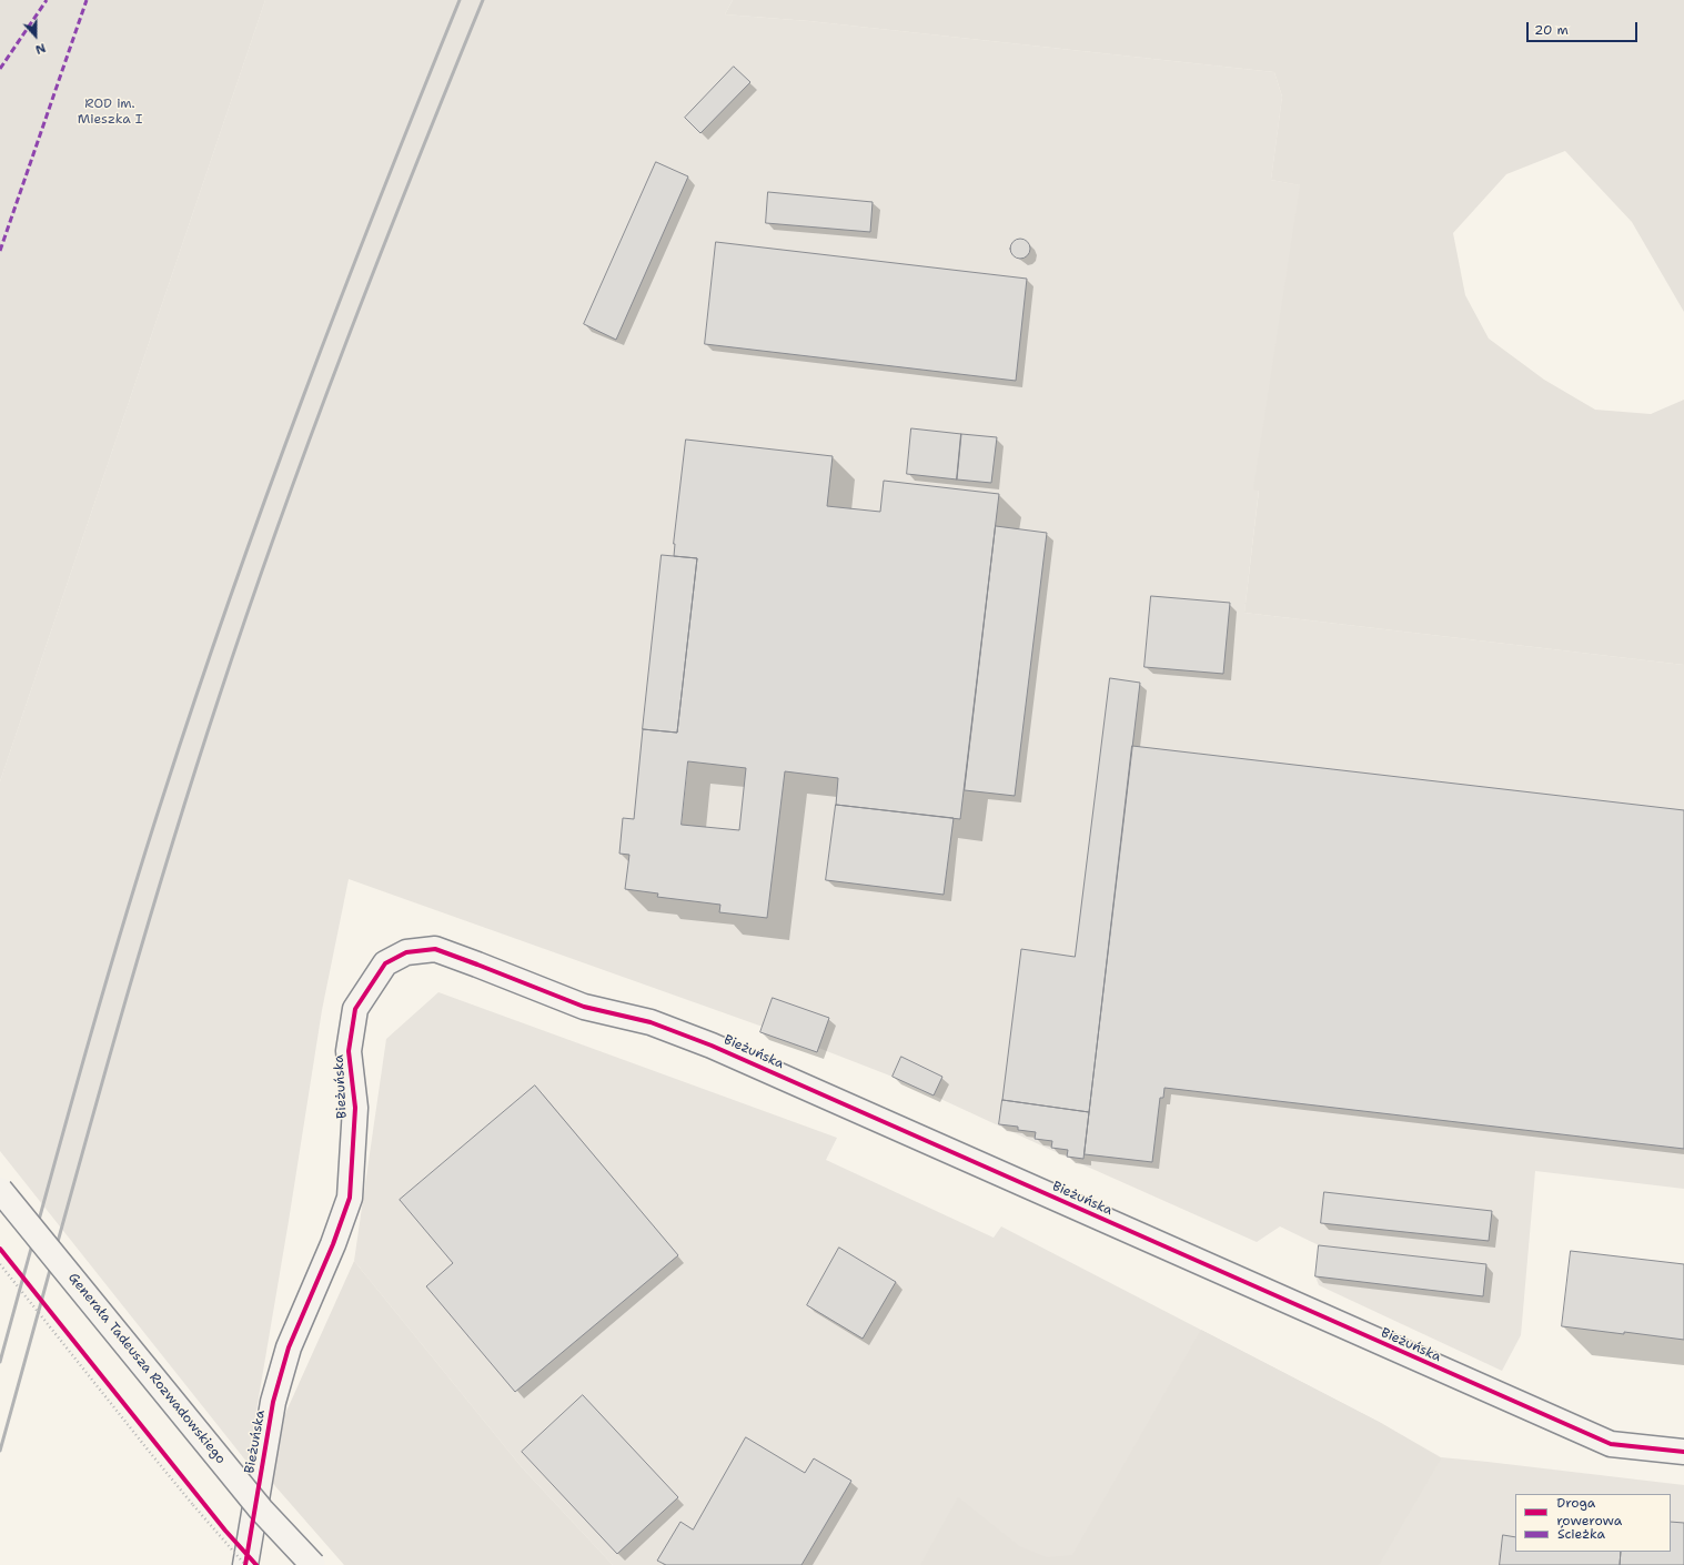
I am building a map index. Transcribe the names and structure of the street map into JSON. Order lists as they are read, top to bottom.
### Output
{
  "streets": {
    "street": ["Bieżuńska", "Generała Tadeusza Rozwadowskiego"]
  },
  "parks": ["ROD im. Mieszka I"],
  "legend": ["Droga rowerowa", "Ścieżka"],
  "scale_bar": "20 m",
  "north": "bottom"
}
